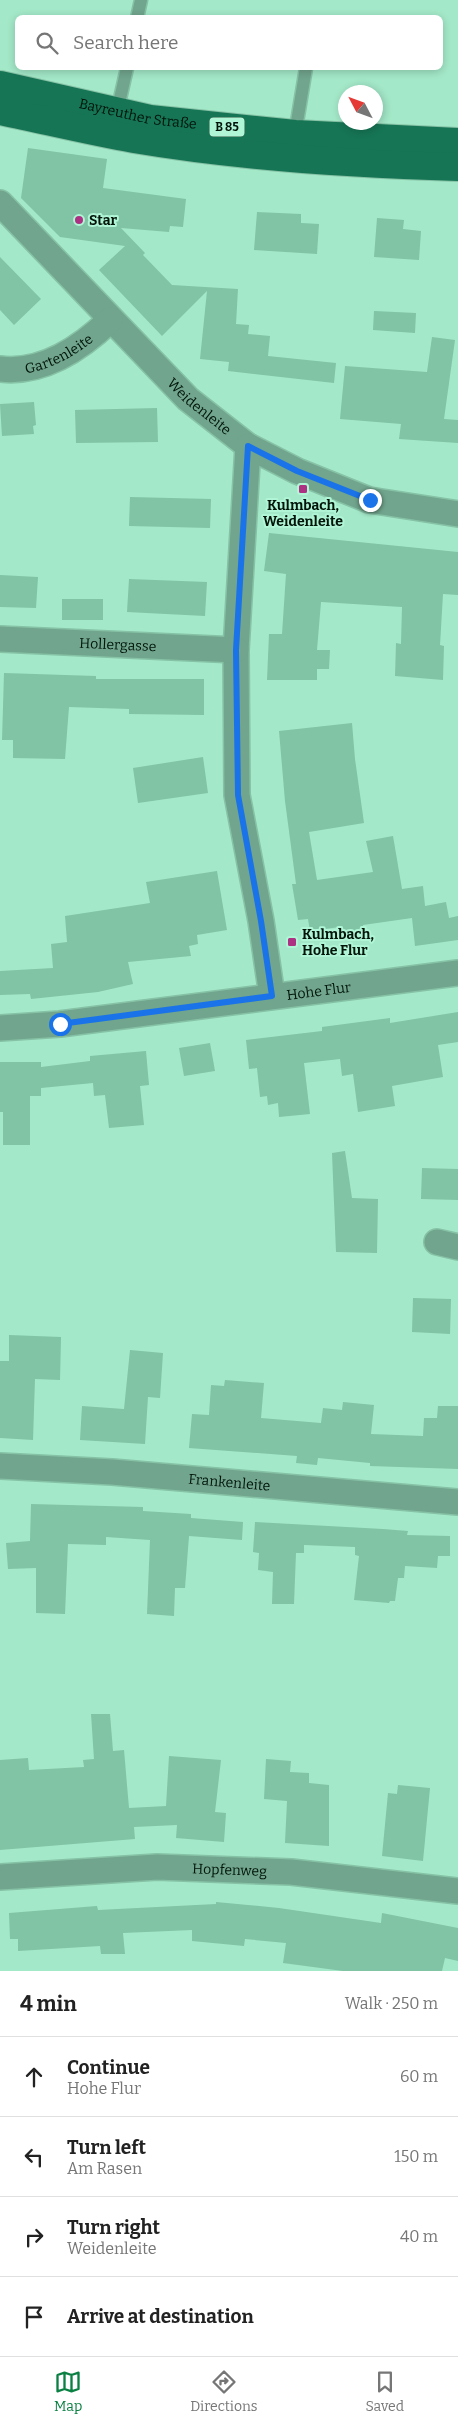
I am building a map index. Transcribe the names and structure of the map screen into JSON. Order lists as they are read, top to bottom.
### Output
{
  "streets": {
    "main road": ["Bayreuther Straße", "B 85"],
    "street": [
      "Gartenleite",
      "Weidenleite",
      "Hollergasse",
      "Hohe Flur",
      "Frankenleite",
      "Hopfenweg"
    ]
  },
  "crossings": [
    ["Gartenleite", "Weidenleite"]
  ],
  "places": {
    "other": ["Star"],
    "transit": ["Kulmbach, Weidenleite", "Kulmbach, Hohe Flur"]
  },
  "north": "top left",
  "page": {
    "search": "Search here",
    "heading": ["4 min", "Walk · 250 m"],
    "list": [
      ["Continue", "Hohe Flur", "60 m"],
      ["Turn left", "Am Rasen", "150 m"],
      ["Turn right", "Weidenleite", "40 m"],
      "Arrive at destination"
    ],
    "nav": ["Map", "Directions", "Saved"]
  }
}
